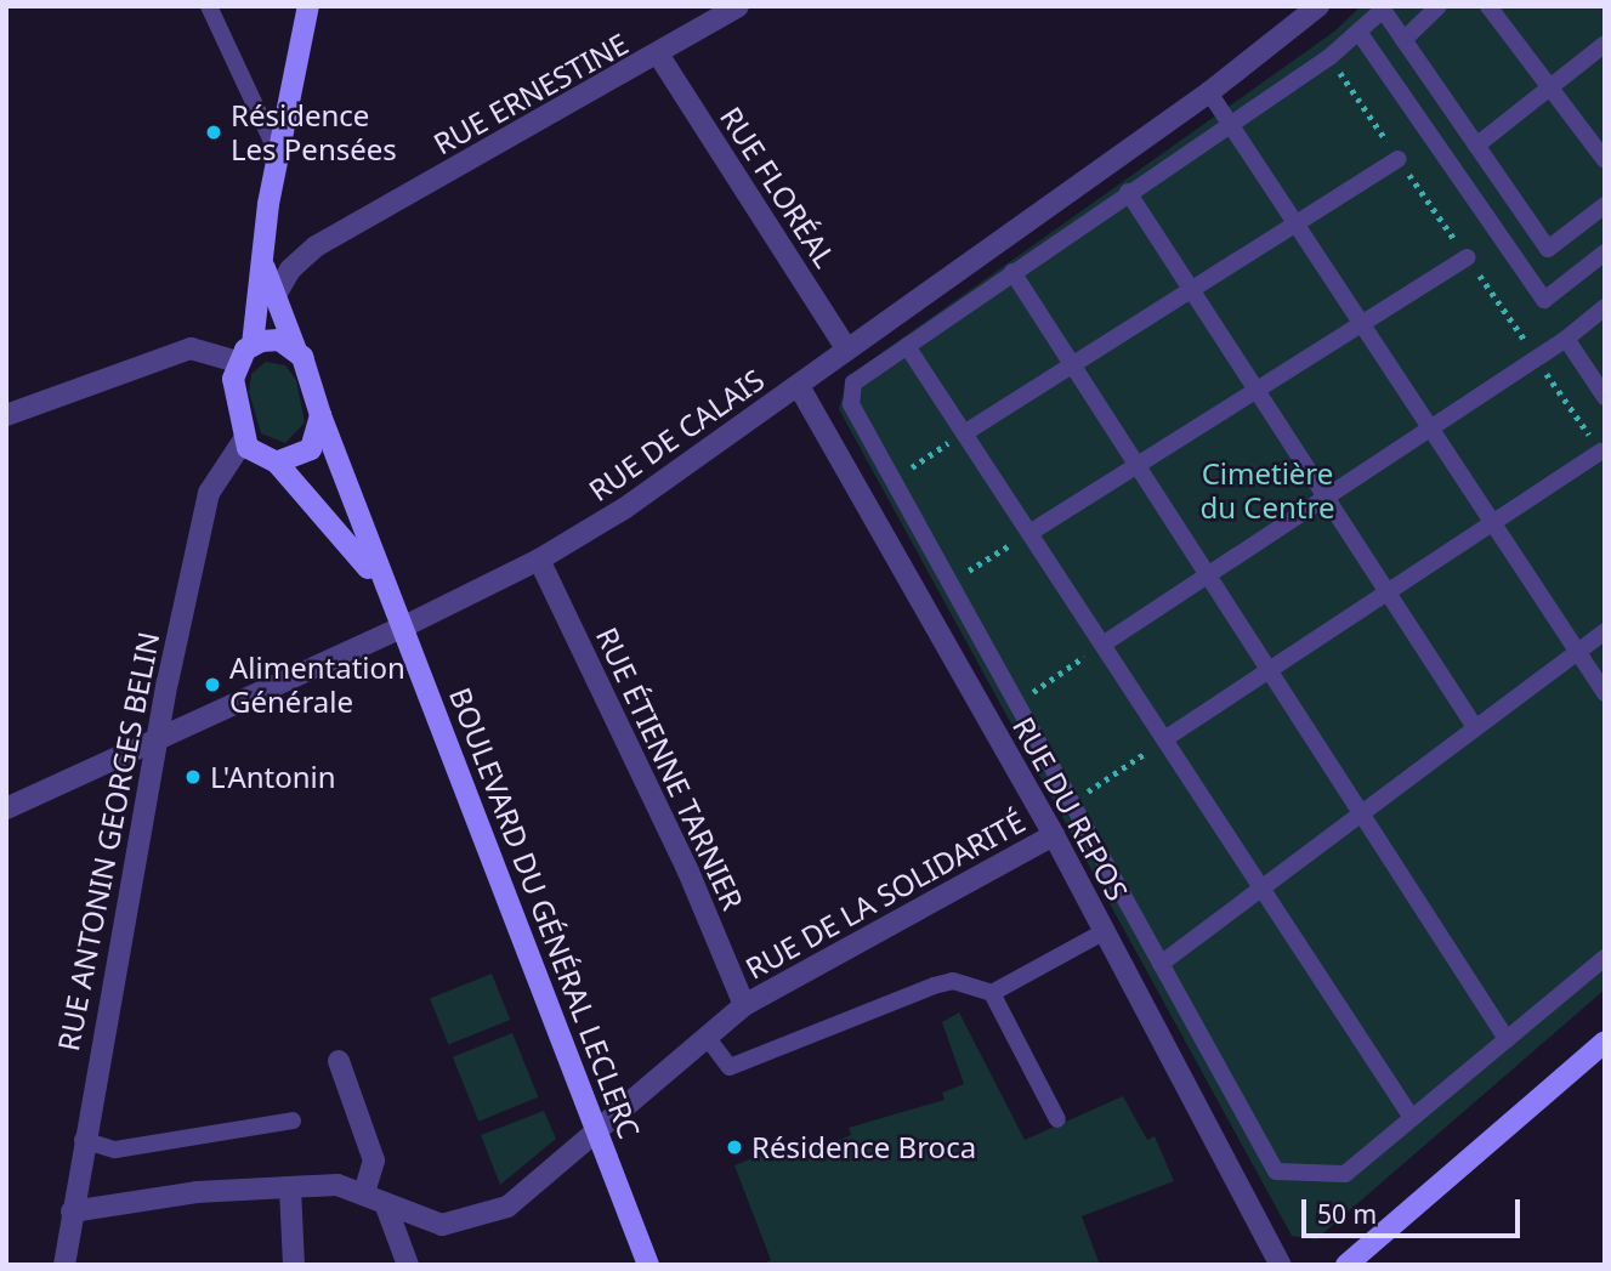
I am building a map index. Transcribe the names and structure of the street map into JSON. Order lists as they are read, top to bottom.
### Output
{
  "streets": {
    "main road": ["BOULEVARD DU GÉNÉRAL LECLERC"],
    "street": [
      "RUE ERNESTINE",
      "RUE FLORÉAL",
      "RUE DE CALAIS",
      "RUE ÉTIENNE TARNIER",
      "RUE DU REPOS",
      "RUE ANTONIN GEORGES BELIN",
      "RUE DE LA SOLIDARITÉ"
    ]
  },
  "crossings": [
    ["RUE ERNESTINE", "RUE FLORÉAL"],
    ["RUE FLORÉAL", "RUE DE CALAIS"],
    ["RUE DE CALAIS", "RUE ÉTIENNE TARNIER"],
    ["RUE DE CALAIS", "RUE DU REPOS"],
    ["RUE DE CALAIS", "RUE ANTONIN GEORGES BELIN"],
    ["RUE DE CALAIS", "BOULEVARD DU GÉNÉRAL LECLERC"],
    ["RUE ÉTIENNE TARNIER", "RUE DE LA SOLIDARITÉ"],
    ["RUE DU REPOS", "RUE DE LA SOLIDARITÉ"],
    ["RUE ANTONIN GEORGES BELIN", "BOULEVARD DU GÉNÉRAL LECLERC"],
    ["RUE DE LA SOLIDARITÉ", "BOULEVARD DU GÉNÉRAL LECLERC"]
  ],
  "parks": ["Cimetière du Centre"],
  "places": [
    "Résidence Les Pensées",
    "Alimentation Générale",
    "L'Antonin",
    "Résidence Broca"
  ],
  "scale_bar": "50 m"
}
